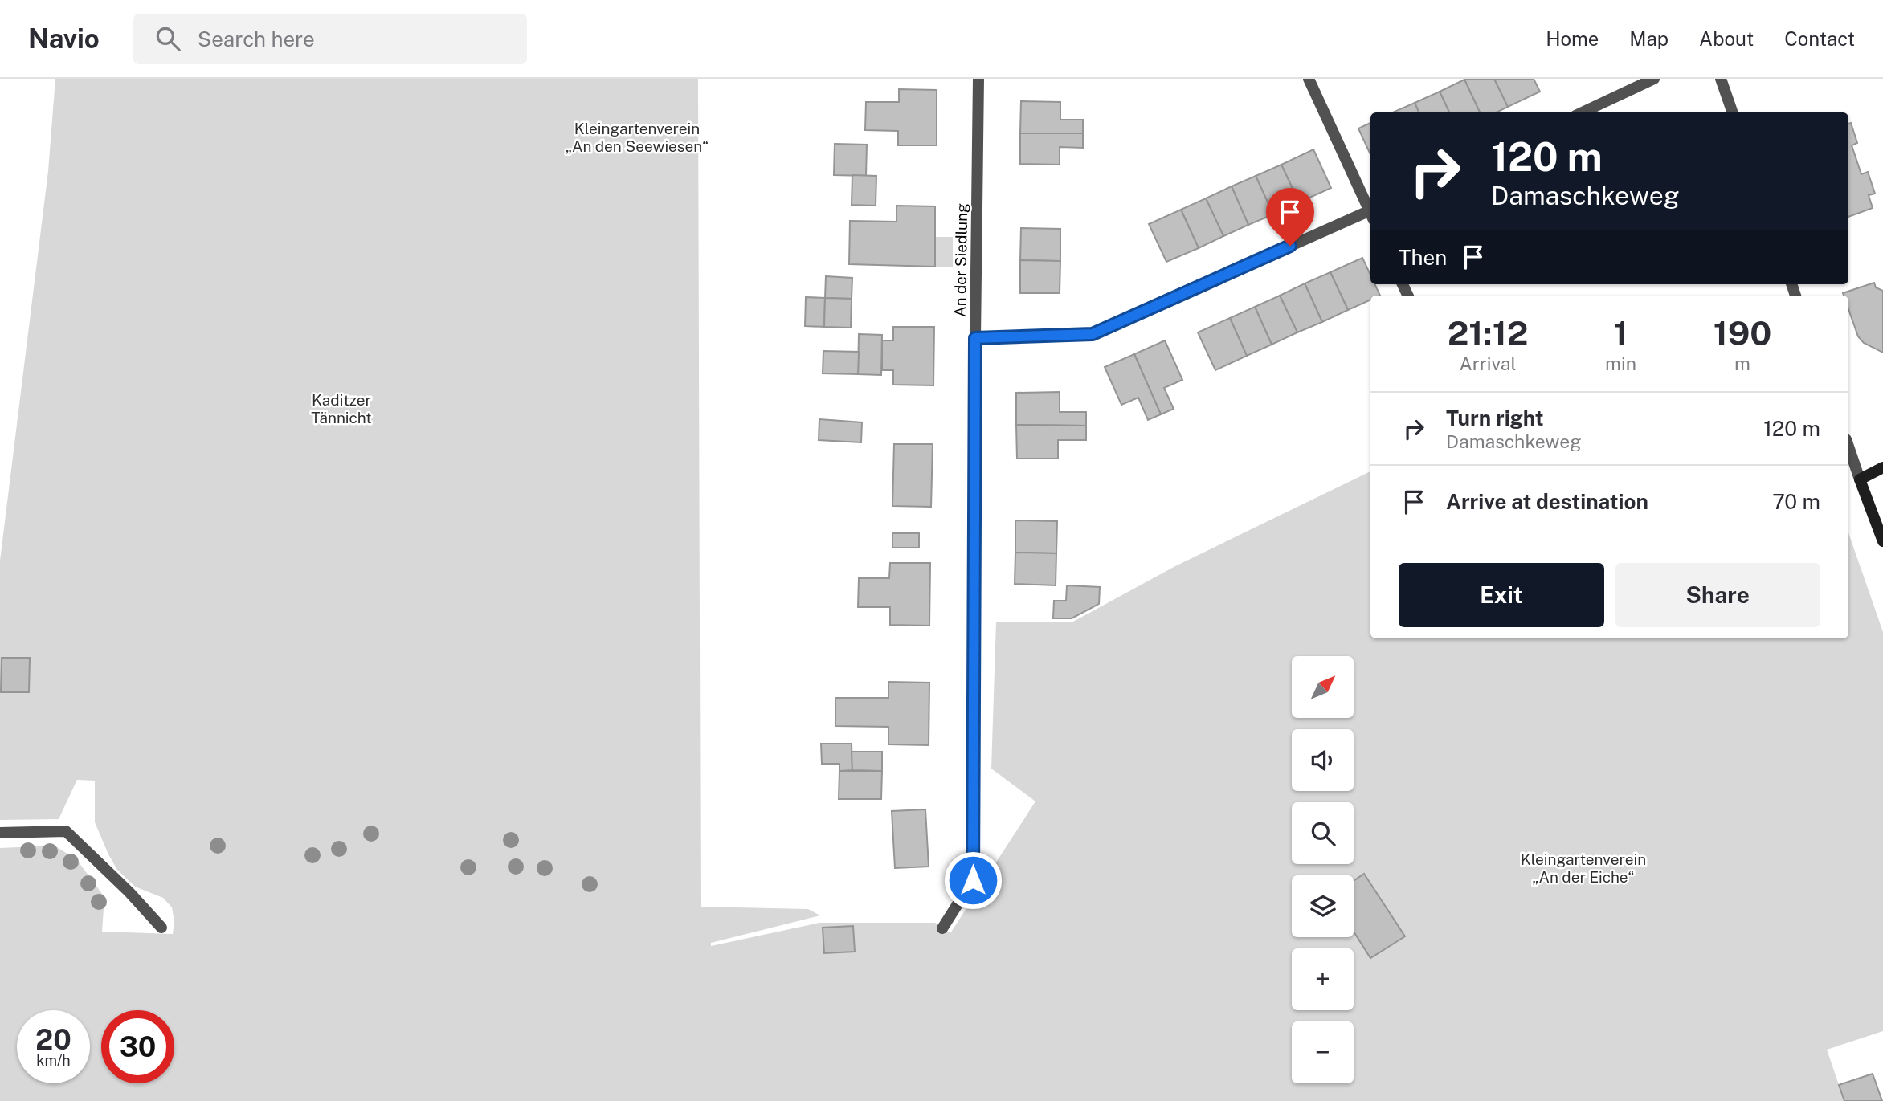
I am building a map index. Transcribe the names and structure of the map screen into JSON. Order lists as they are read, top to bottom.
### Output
{
  "streets": {
    "street": ["An der Siedlung"]
  },
  "parks": ["Kleingartenverein „An den Seewiesen“", "Kaditzer Tännicht", "Kleingartenverein „An der Eiche“"],
  "north": "top right",
  "page": {
    "header": "Navio",
    "search": "Search here",
    "nav": [
      "Home",
      "Map",
      "About",
      "Contact"
    ],
    "turn": ["120 m", "Damaschkeweg"],
    "then": "Then",
    "eta": [
      "21:12",
      "Arrival",
      "1",
      "min",
      "190",
      "m"
    ],
    "list": [
      {
        "name": "Turn right",
        "note": "Damaschkeweg",
        "value": "120 m"
      },
      {
        "name": "Arrive at destination",
        "value": "70 m"
      }
    ],
    "buttons": ["Exit", "Share"],
    "map_buttons": ["+", "−"],
    "speed": "20 km/h",
    "limit": "30"
  }
}
